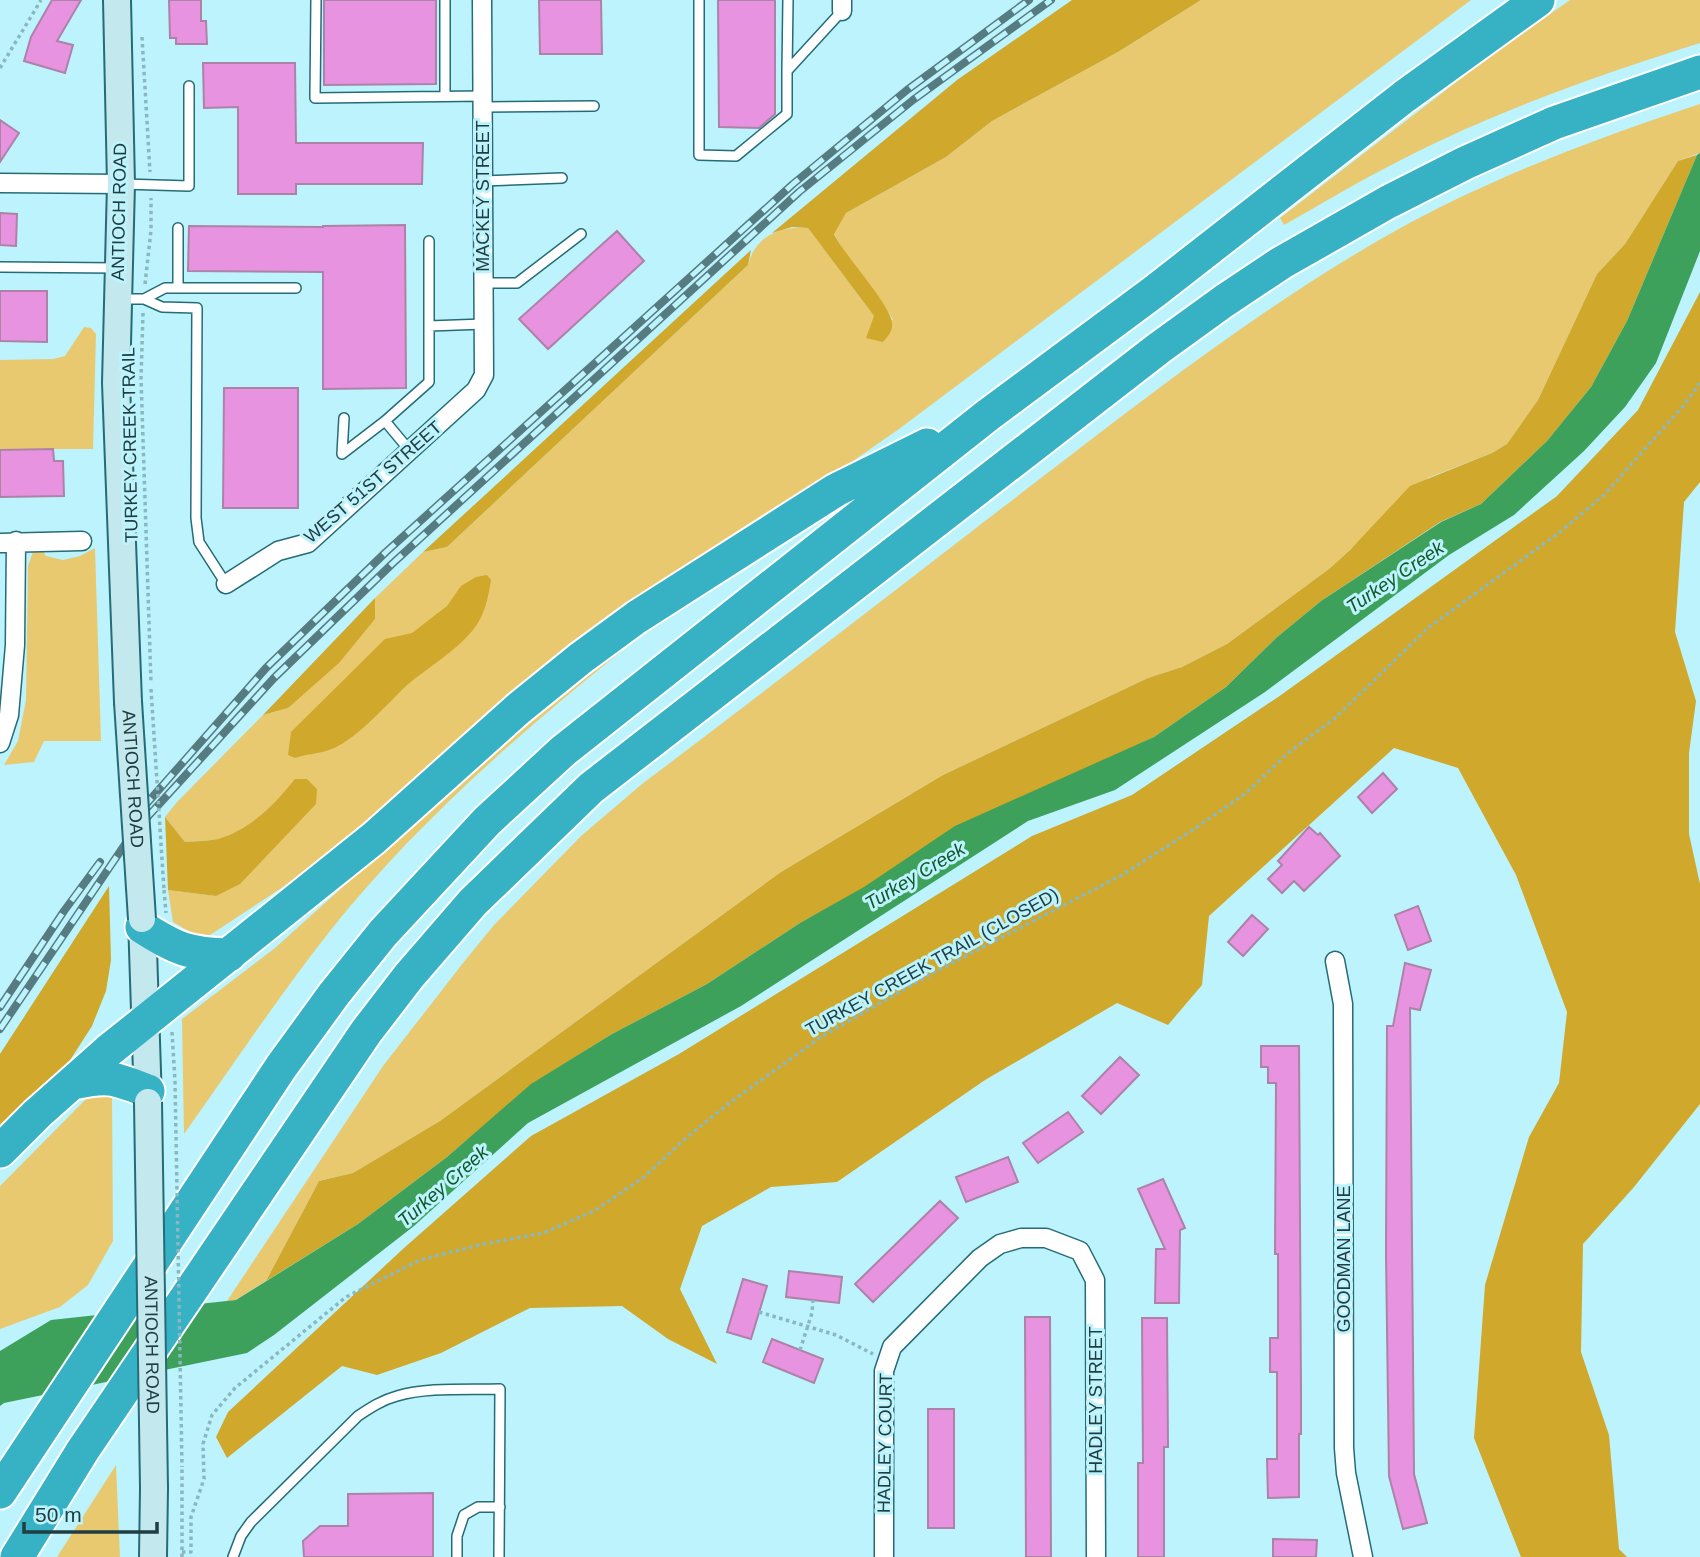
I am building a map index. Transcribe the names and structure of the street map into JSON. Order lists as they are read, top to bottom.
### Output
{
  "streets": {
    "main road": ["ANTIOCH ROAD"],
    "street": [
      "MACKEY STREET",
      "WEST 51ST STREET",
      "GOODMAN LANE",
      "HADLEY STREET",
      "HADLEY COURT"
    ],
    "path": ["TURKEY CREEK TRAIL", "TURKEY CREEK TRAIL (CLOSED)"]
  },
  "crossings": [
    ["MACKEY STREET", "WEST 51ST STREET"],
    ["ANTIOCH ROAD", "TURKEY CREEK TRAIL"],
    ["HADLEY STREET", "HADLEY COURT"]
  ],
  "water": ["Turkey Creek"],
  "scale_bar": "50 m"
}
